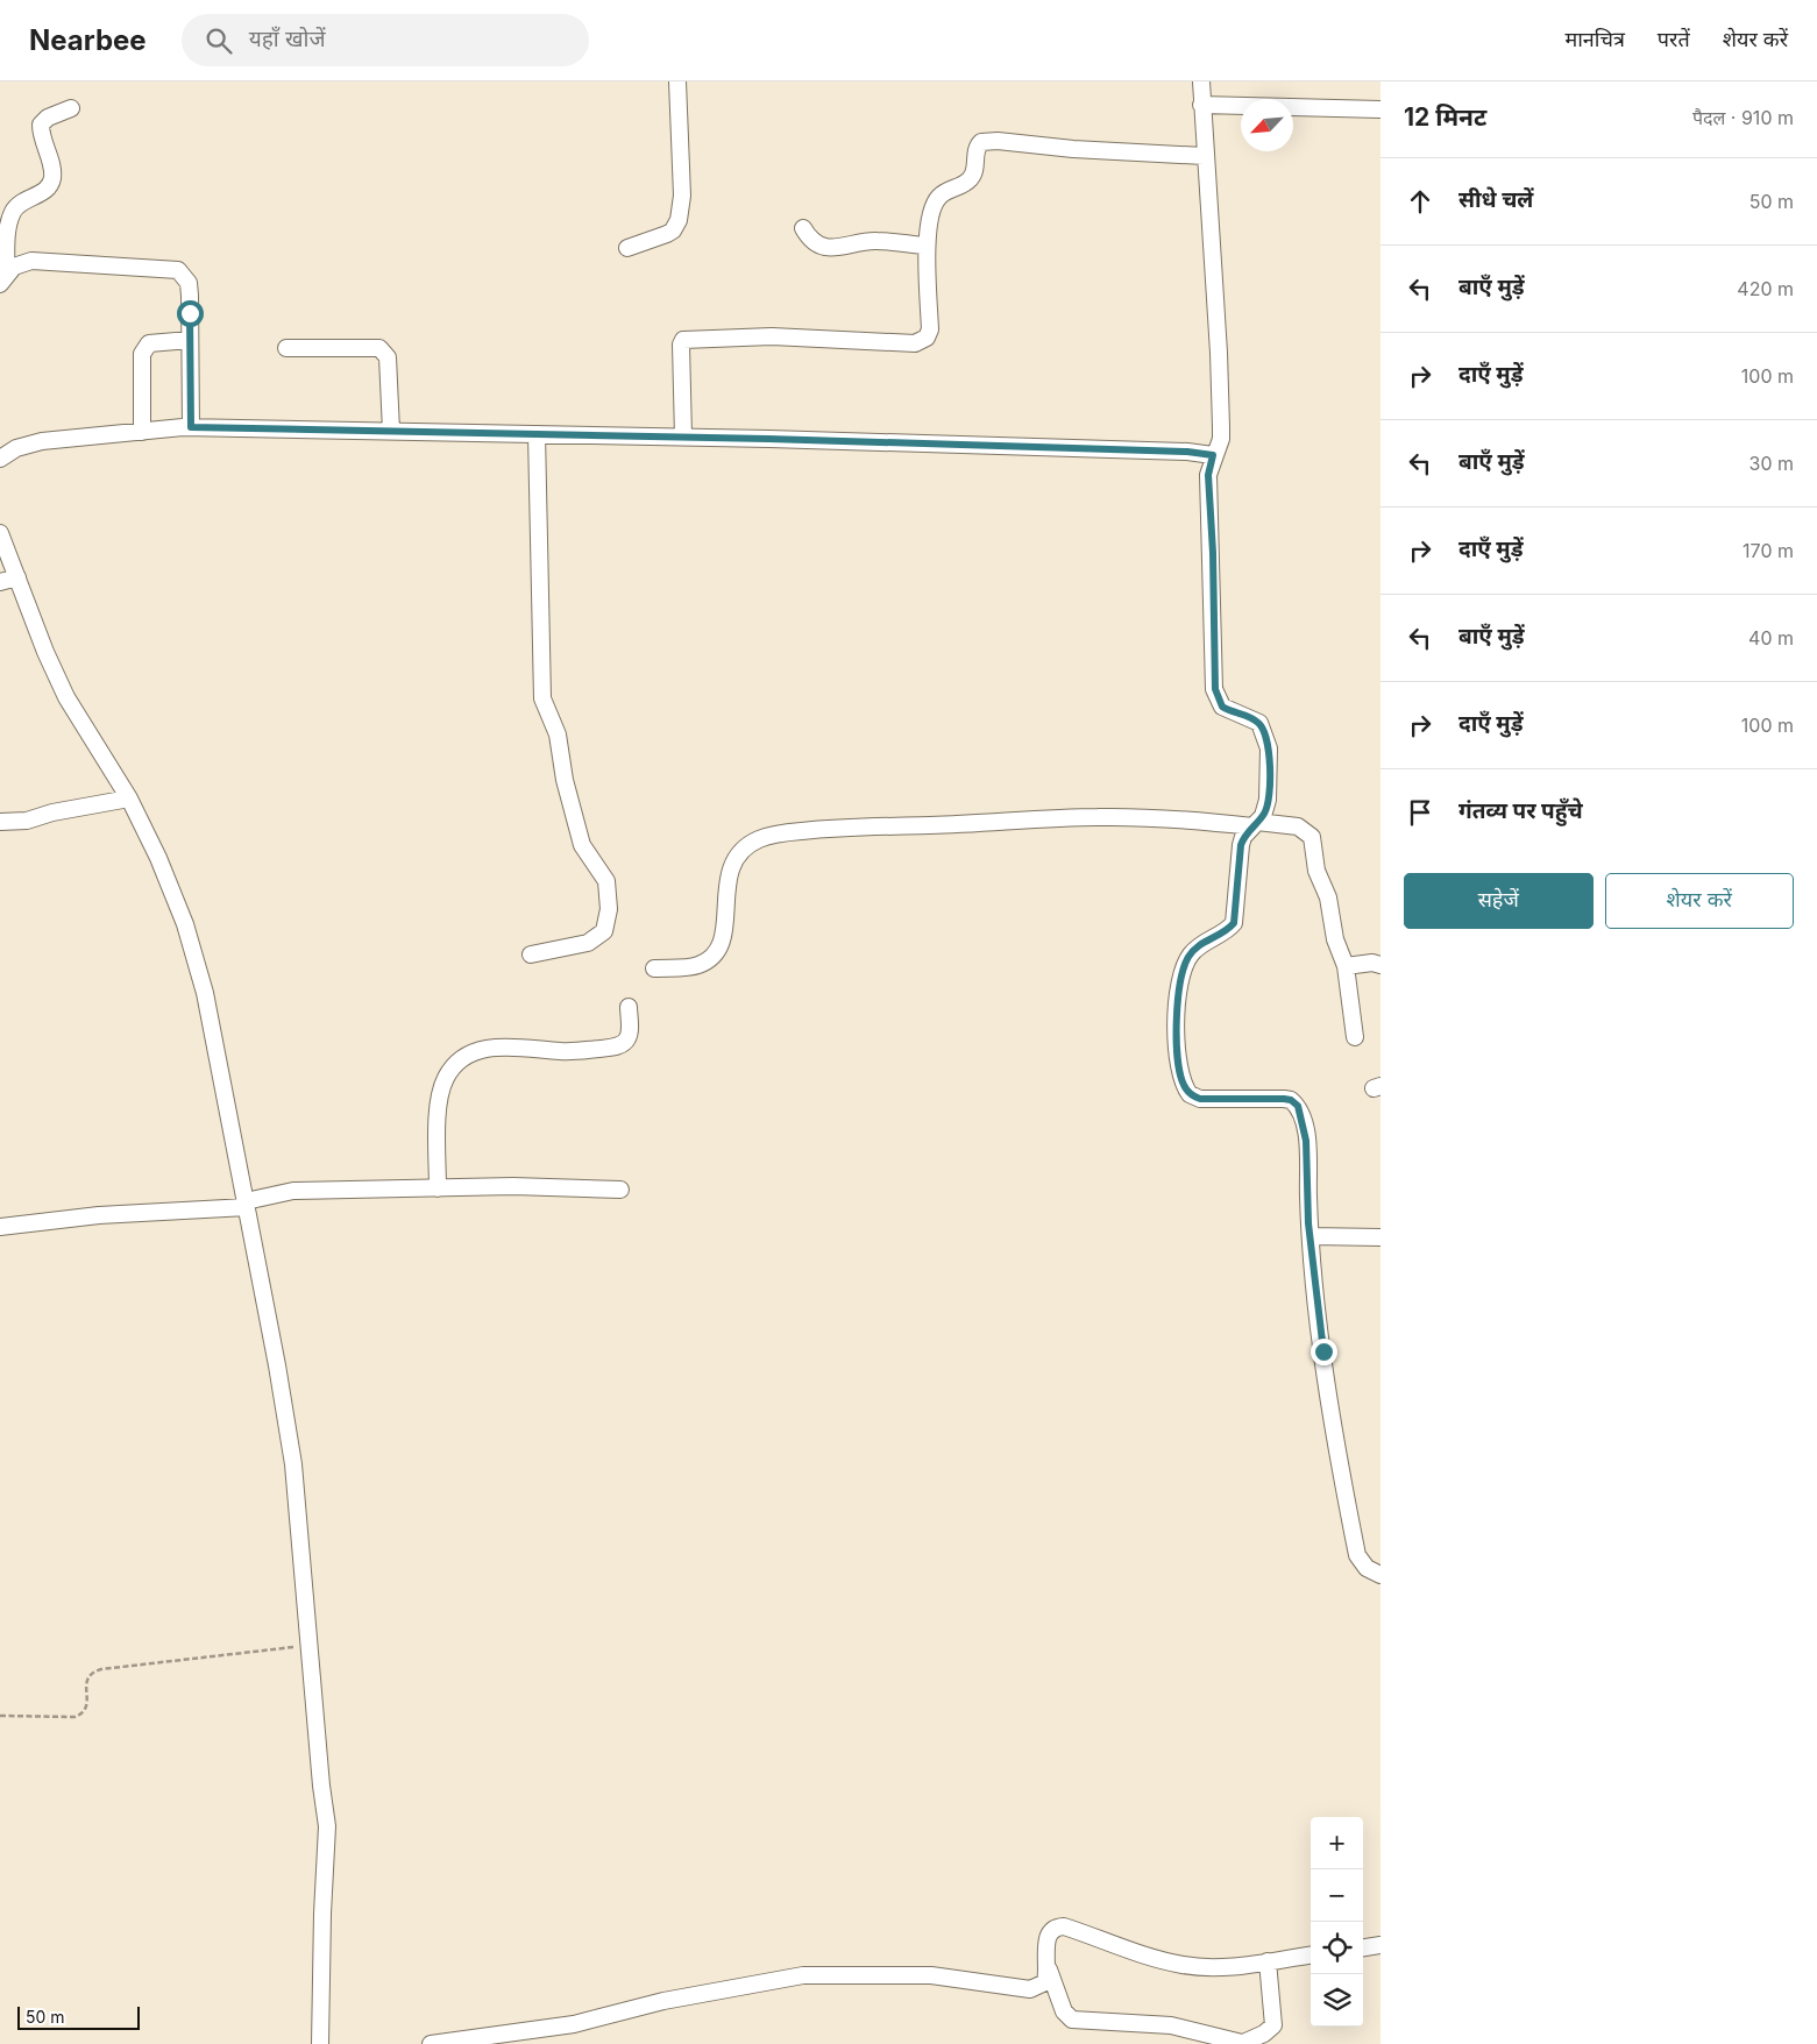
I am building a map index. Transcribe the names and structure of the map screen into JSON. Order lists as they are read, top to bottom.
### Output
{
  "scale_bar": "50 m",
  "north": "bottom left",
  "page": {
    "header": "Nearbee",
    "search": "यहाँ खोजें",
    "nav": ["मानचित्र", "परतें", "शेयर करें"],
    "heading": ["12 मिनट", "पैदल · 910 m"],
    "list": [
      ["सीधे चलें", "50 m"],
      ["बाएँ मुड़ें", "420 m"],
      ["दाएँ मुड़ें", "100 m"],
      ["बाएँ मुड़ें", "30 m"],
      ["दाएँ मुड़ें", "170 m"],
      ["बाएँ मुड़ें", "40 m"],
      ["दाएँ मुड़ें", "100 m"],
      "गंतव्य पर पहुँचे"
    ],
    "buttons": ["सहेजें", "शेयर करें"],
    "map_buttons": ["+", "−"],
    "scale": "50 m"
  }
}
